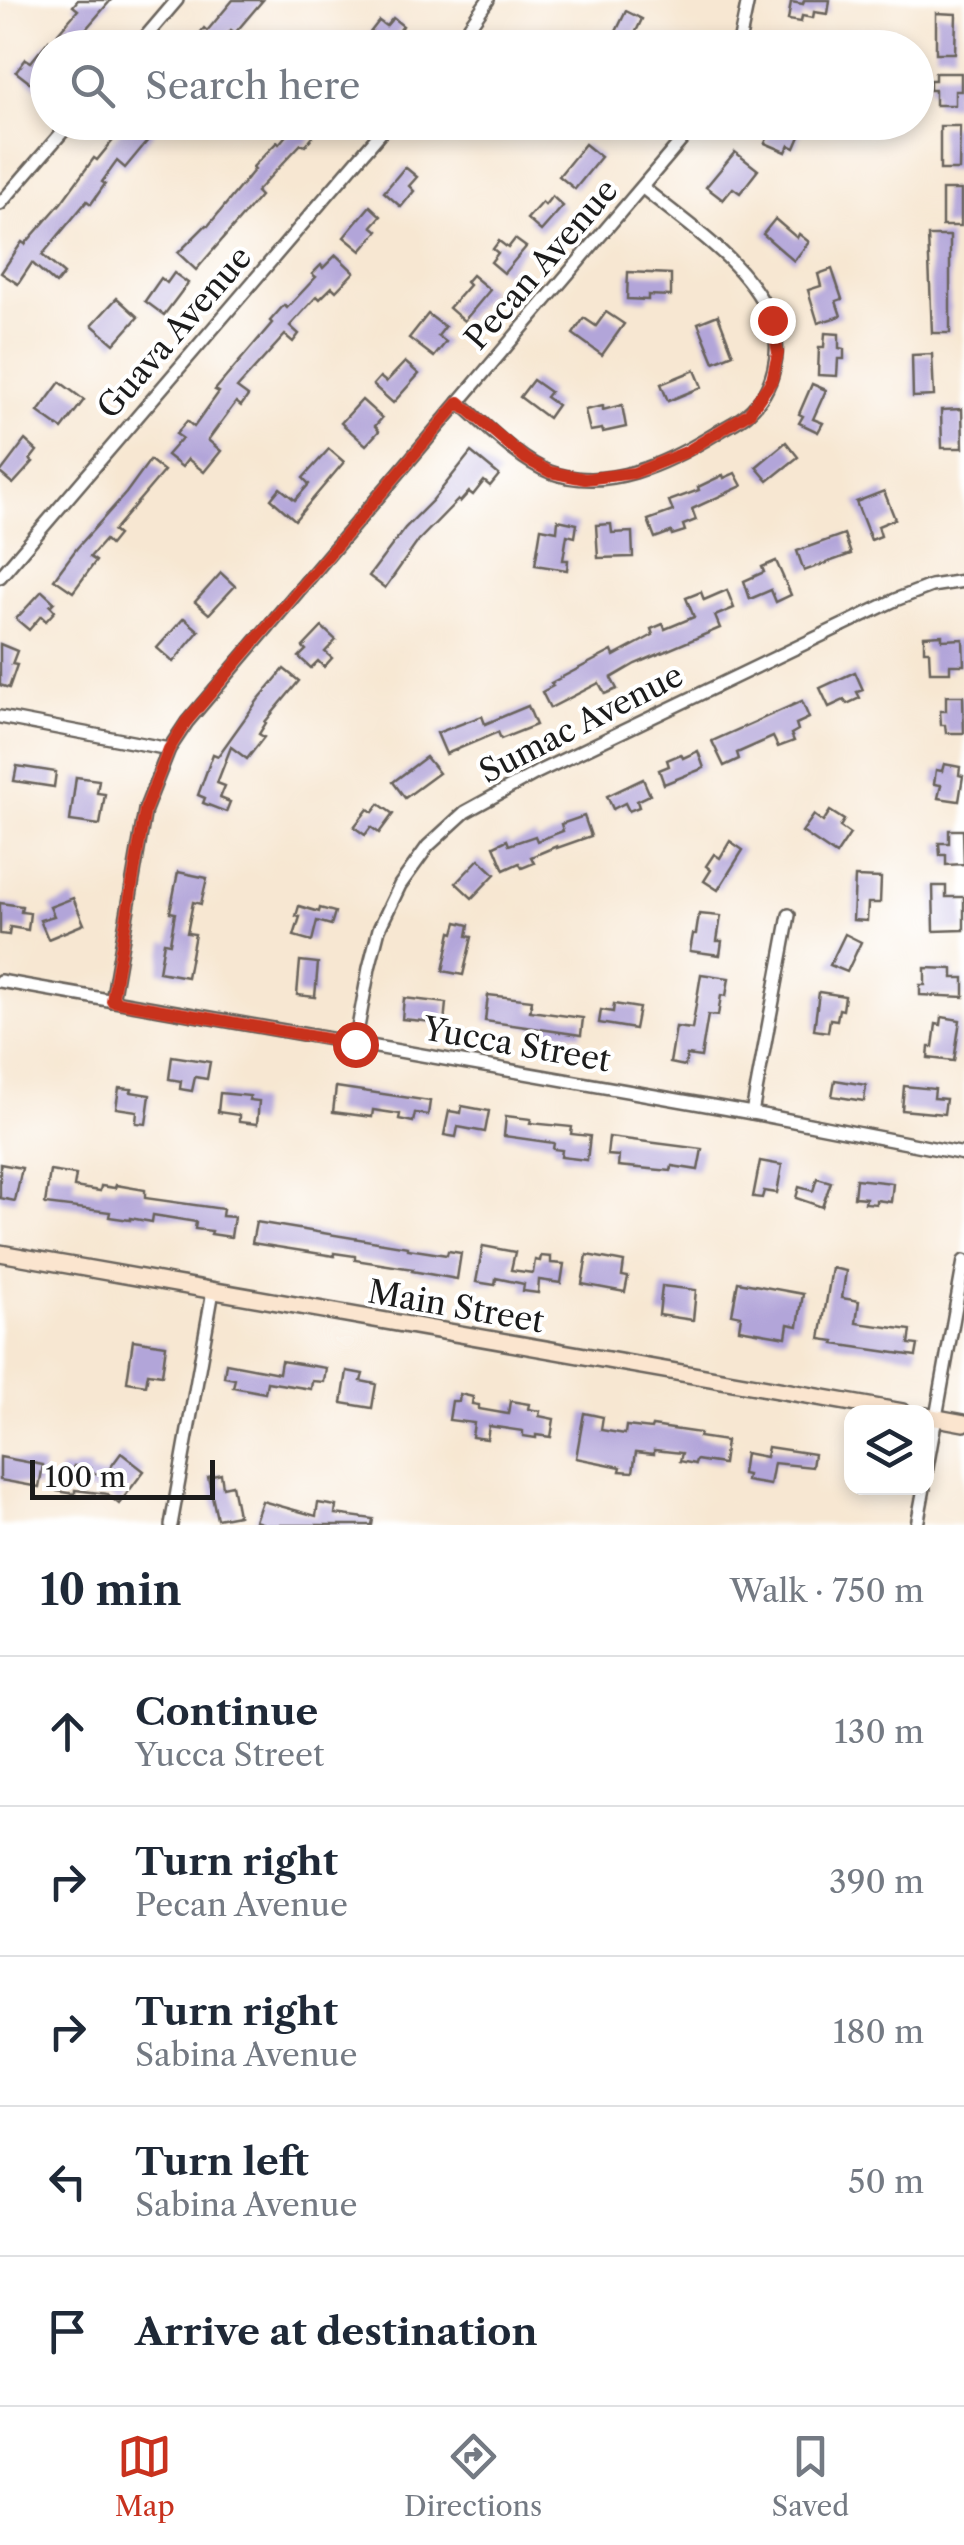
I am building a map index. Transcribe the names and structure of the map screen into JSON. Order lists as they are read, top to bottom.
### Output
{
  "streets": {
    "main road": ["Main Street"],
    "street": [
      "Pecan Avenue",
      "Guava Avenue",
      "Sumac Avenue",
      "Yucca Street"
    ]
  },
  "crossings": [
    ["Pecan Avenue", "Yucca Street"],
    ["Sumac Avenue", "Yucca Street"]
  ],
  "scale_bar": "100 m",
  "page": {
    "search": "Search here",
    "scale": "100 m",
    "heading": ["10 min", "Walk · 750 m"],
    "list": [
      ["Continue", "Yucca Street", "130 m"],
      ["Turn right", "Pecan Avenue", "390 m"],
      ["Turn right", "Sabina Avenue", "180 m"],
      ["Turn left", "Sabina Avenue", "50 m"],
      "Arrive at destination"
    ],
    "nav": ["Map", "Directions", "Saved"]
  }
}
